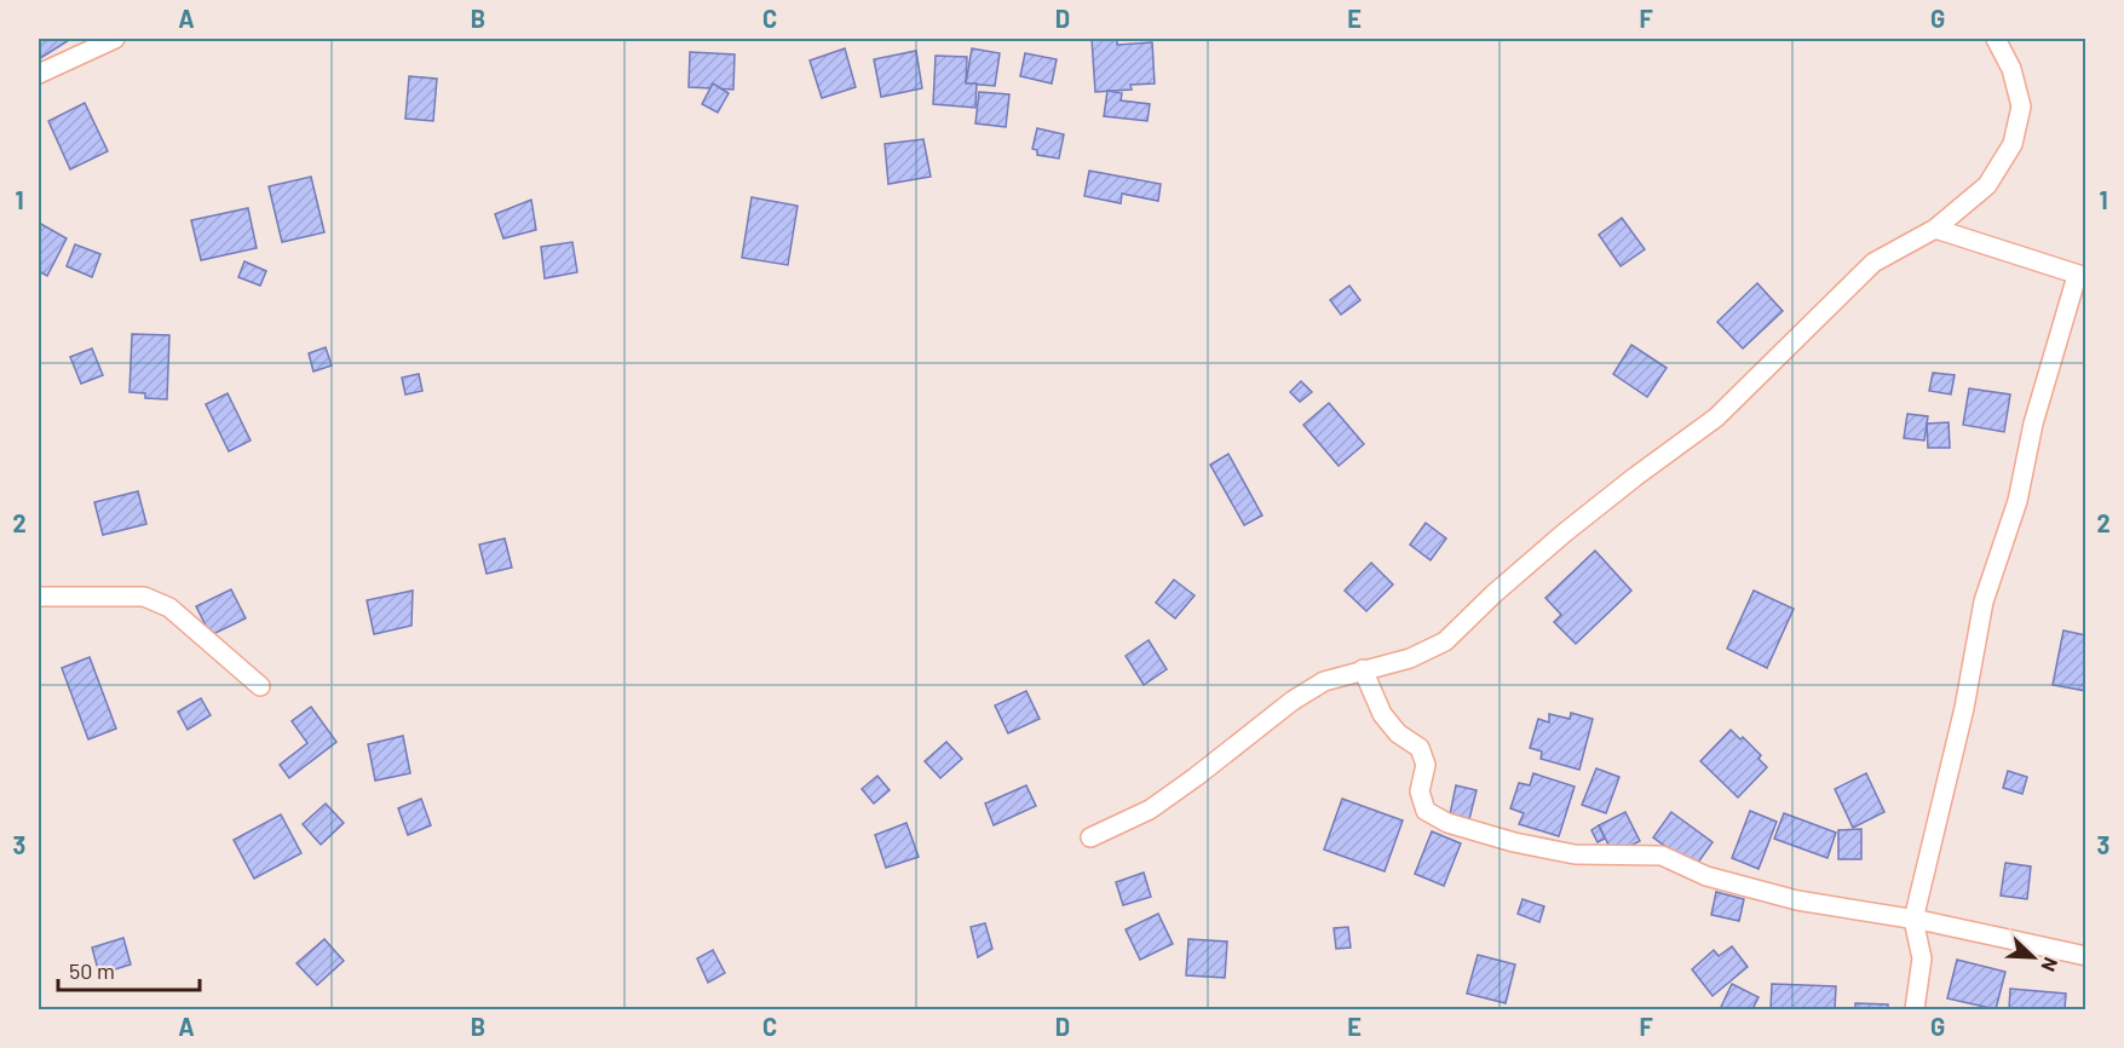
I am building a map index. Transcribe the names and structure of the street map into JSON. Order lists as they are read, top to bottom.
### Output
{
  "scale_bar": "50 m",
  "north": "bottom right",
  "grid": {
    "columns": [
      "A",
      "B",
      "C",
      "D",
      "E",
      "F",
      "G"
    ],
    "rows": ["1", "2", "3"]
  }
}
